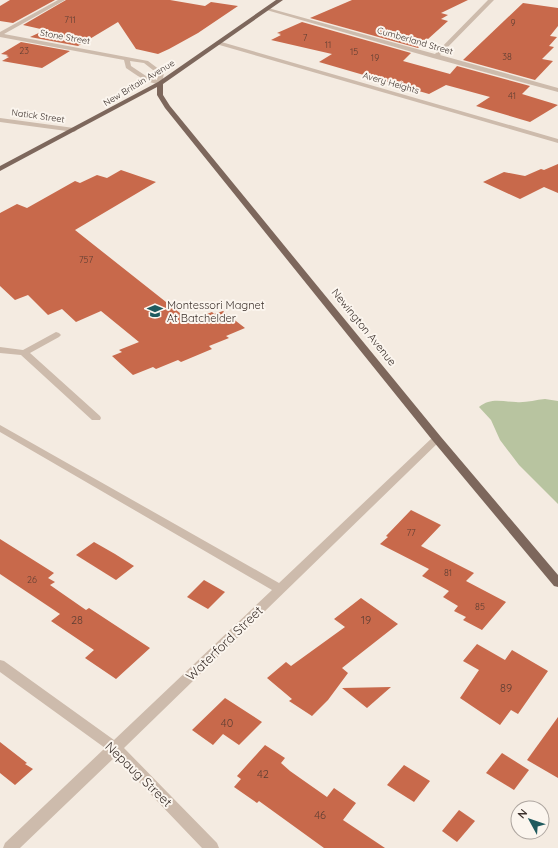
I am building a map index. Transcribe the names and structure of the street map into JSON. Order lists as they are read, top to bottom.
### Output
{
  "streets": {
    "main road": ["New Britain Avenue", "Newington Avenue"],
    "street": [
      "Stone Street",
      "Cumberland Street",
      "Avery Heights",
      "Natick Street",
      "Waterford Street",
      "Nepaug Street"
    ]
  },
  "crossings": [
    ["Stone Street", "New Britain Avenue"],
    ["Stone Street", "Newington Avenue"],
    ["Cumberland Street", "New Britain Avenue"],
    ["New Britain Avenue", "Avery Heights"],
    ["New Britain Avenue", "Natick Street"],
    ["New Britain Avenue", "Newington Avenue"],
    ["Newington Avenue", "Waterford Street"],
    ["Waterford Street", "Nepaug Street"]
  ],
  "places": {
    "school or university": ["Montessori Magnet At Batchelder"]
  },
  "house_numbers": [
    "711",
    "9",
    "7",
    "11",
    "23",
    "15",
    "38",
    "19",
    "41",
    "757",
    "77",
    "81",
    "26",
    "85",
    "28",
    "19",
    "89",
    "40",
    "42",
    "46"
  ],
  "north": "top left"
}
